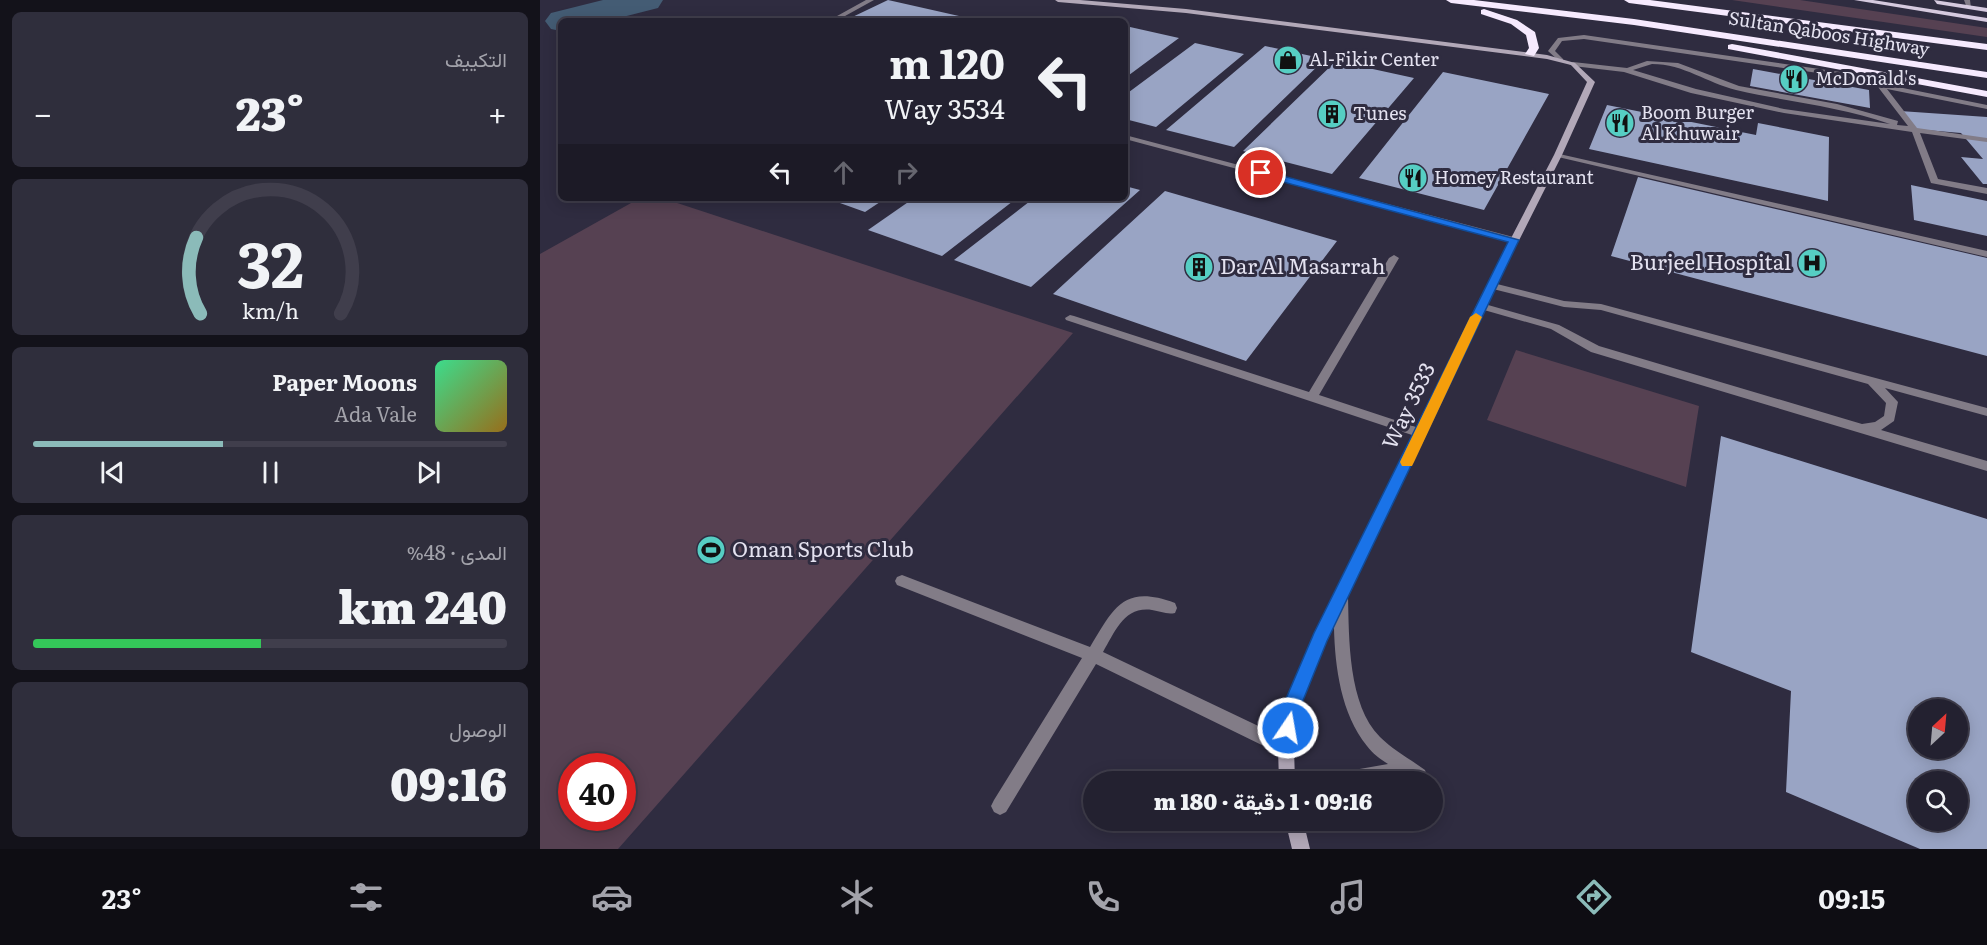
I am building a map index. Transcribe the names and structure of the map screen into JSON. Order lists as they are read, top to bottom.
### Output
{
  "streets": {
    "highway": ["Sultan Qaboos Highway"],
    "street": ["Way 3533"]
  },
  "places": {
    "shop": ["Al-Fikir Center"],
    "restaurant": ["McDonald's", "Boom Burger Al Khuwair", "Homey Restaurant"],
    "building": ["Tunes", "Dar Al Masarrah"],
    "hospital": ["Burjeel Hospital"],
    "sports": ["Oman Sports Club"]
  },
  "north": "top right",
  "page": {
    "tile": [
      "التكييف",
      ["المدى · 48%", "240 km"],
      ["الوصول", "09:16"]
    ],
    "turn": ["120 m", "Way 3534"],
    "heat": ["−", "23°", "+"],
    "song": ["Paper Moons", "Ada Vale"],
    "limit": "40",
    "trip": "09:16 · 1 دقيقة · 180 m",
    "tabs": ["09:15", "23°"],
    "gauge": ["32", "km/h"]
  }
}
